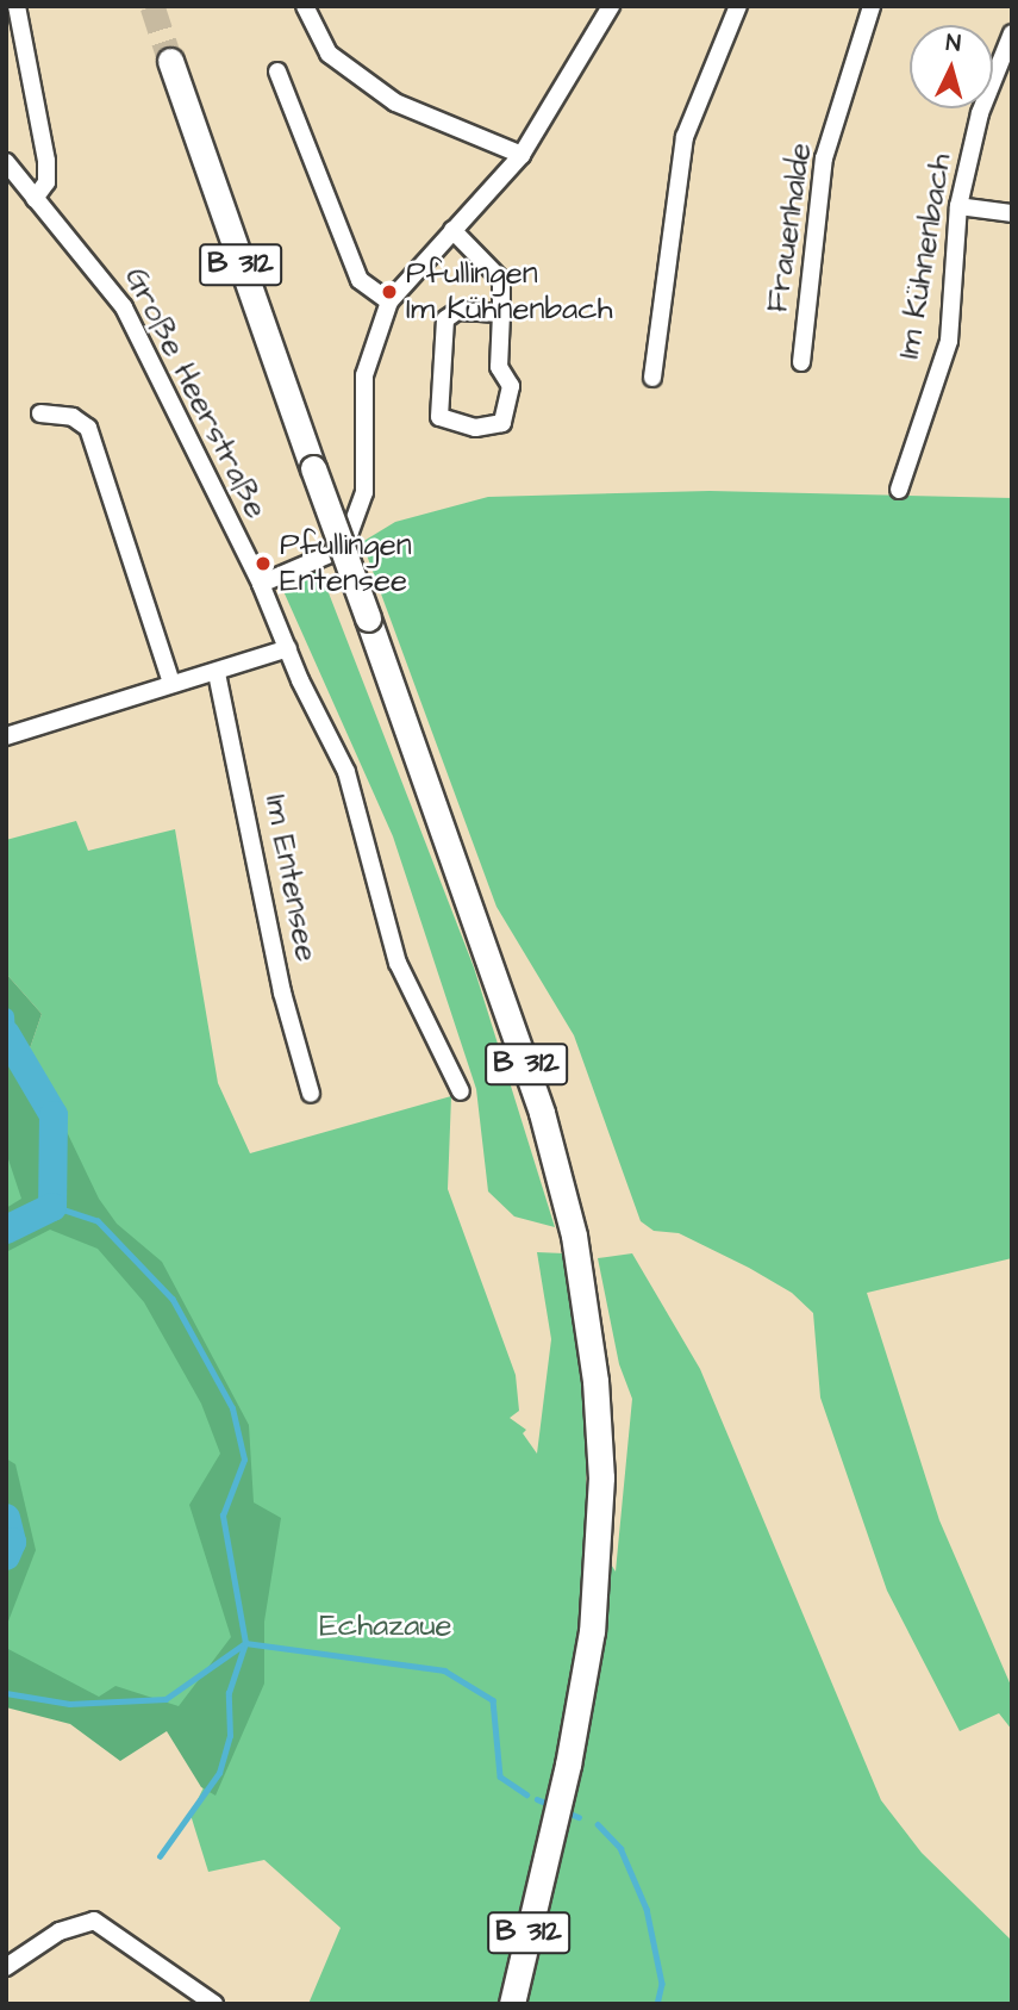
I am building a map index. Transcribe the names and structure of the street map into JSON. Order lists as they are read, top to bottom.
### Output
{
  "streets": {
    "main road": ["B 312"],
    "street": [
      "Frauenhalde",
      "Im Kühnenbach",
      "Große Heerstraße",
      "Im Entensee"
    ]
  },
  "parks": ["Echazaue"],
  "places": ["Pfullingen Im Kühnenbach", "Pfullingen Entensee"],
  "north": "top"
}
